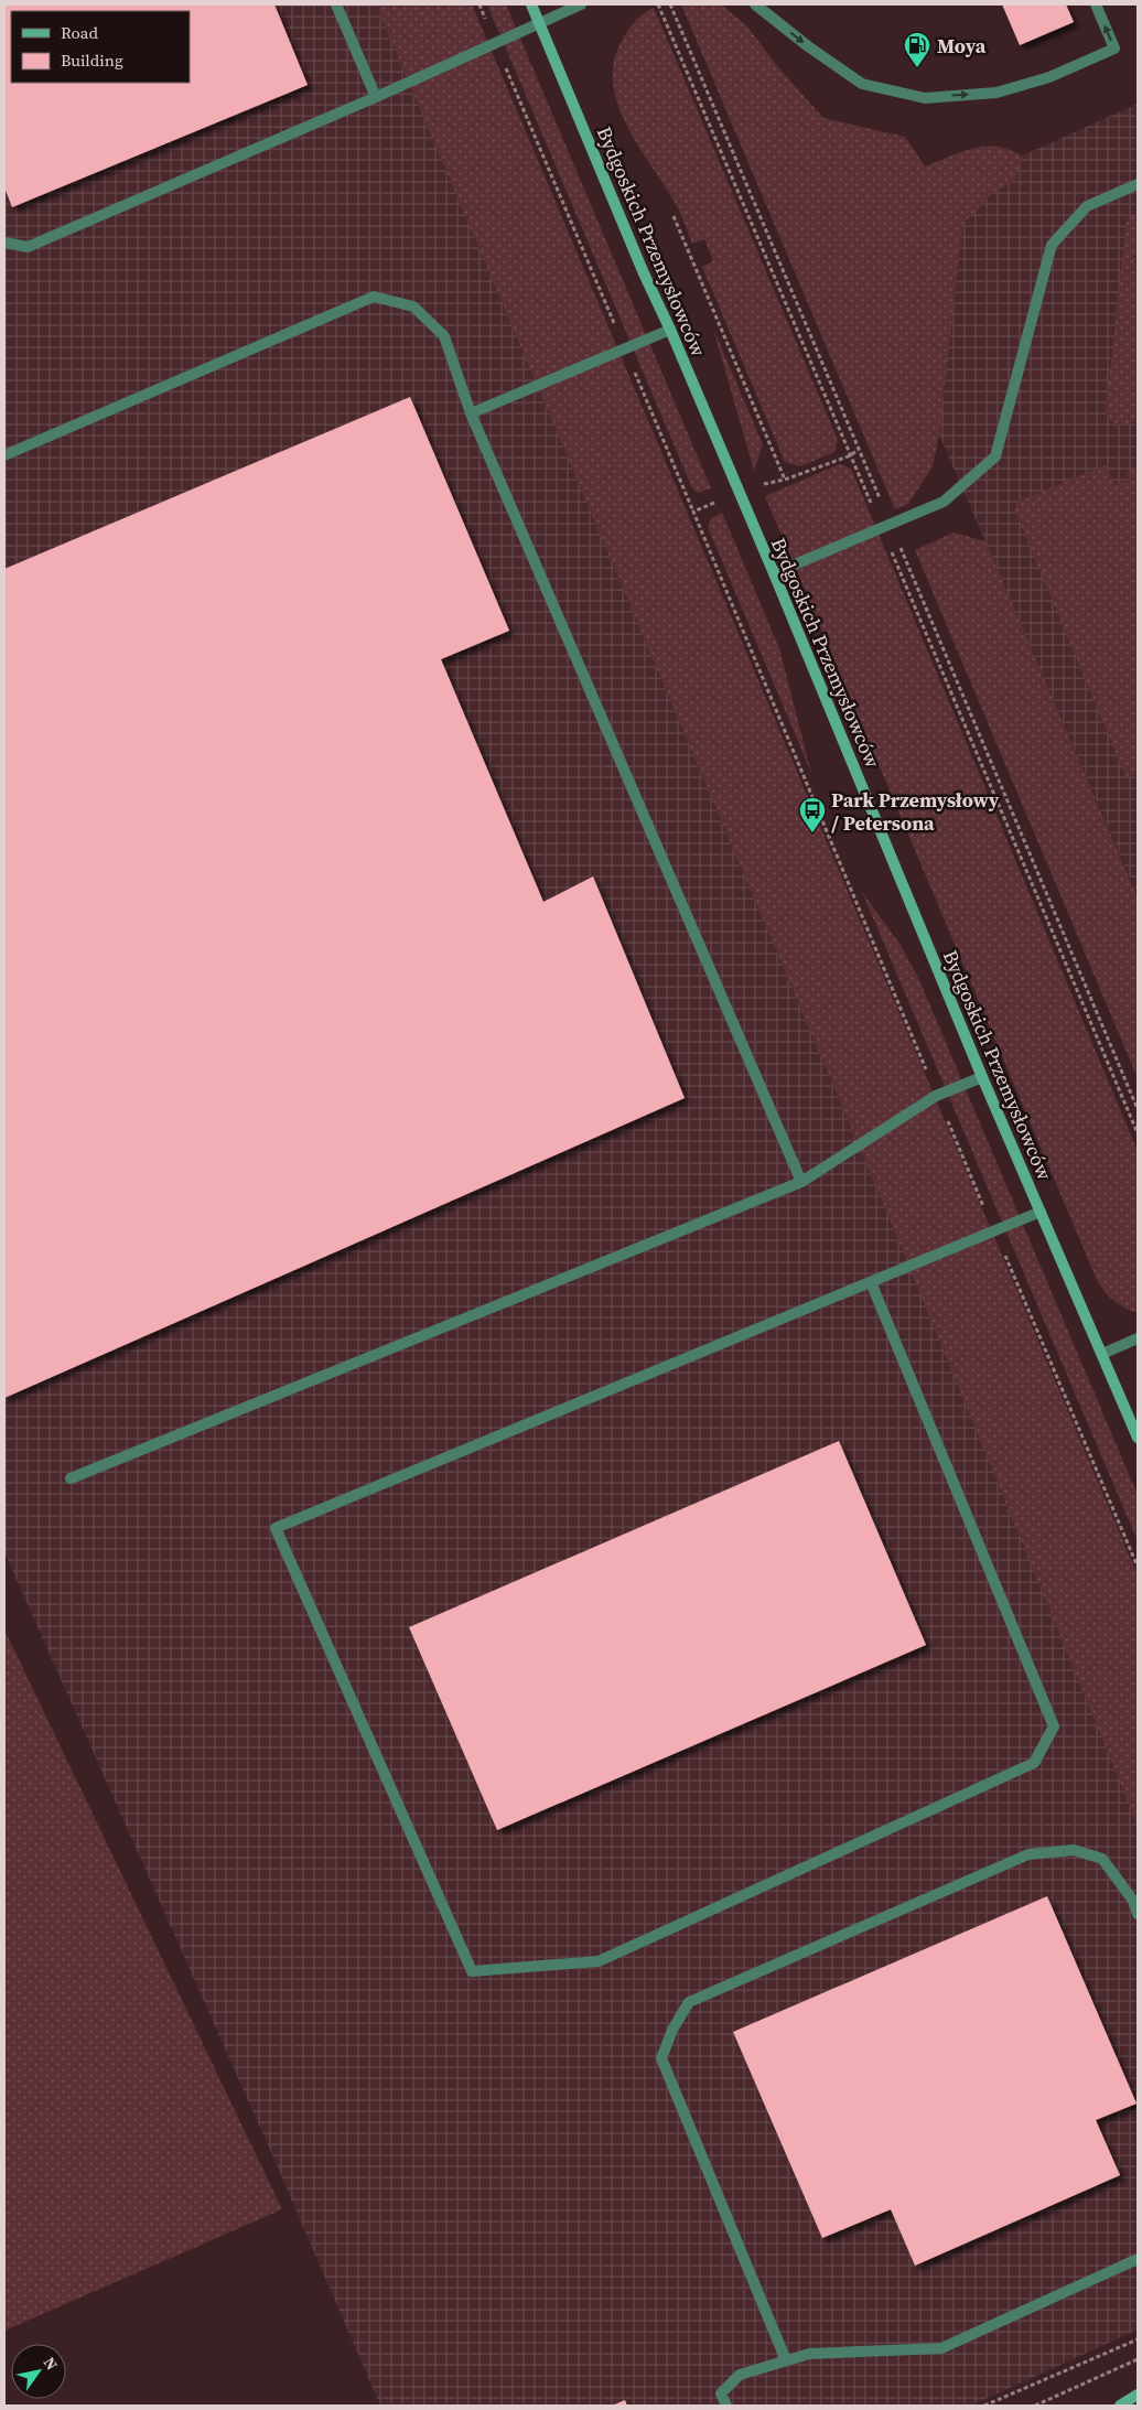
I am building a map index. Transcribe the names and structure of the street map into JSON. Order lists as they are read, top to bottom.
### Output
{
  "streets": {
    "street": ["Bydgoskich Przemysłowców"]
  },
  "places": {
    "fuel station": ["Moya"],
    "bus stop": ["Park Przemysłowy / Petersona"]
  },
  "legend": ["Road", "Building"],
  "north": "top right"
}
